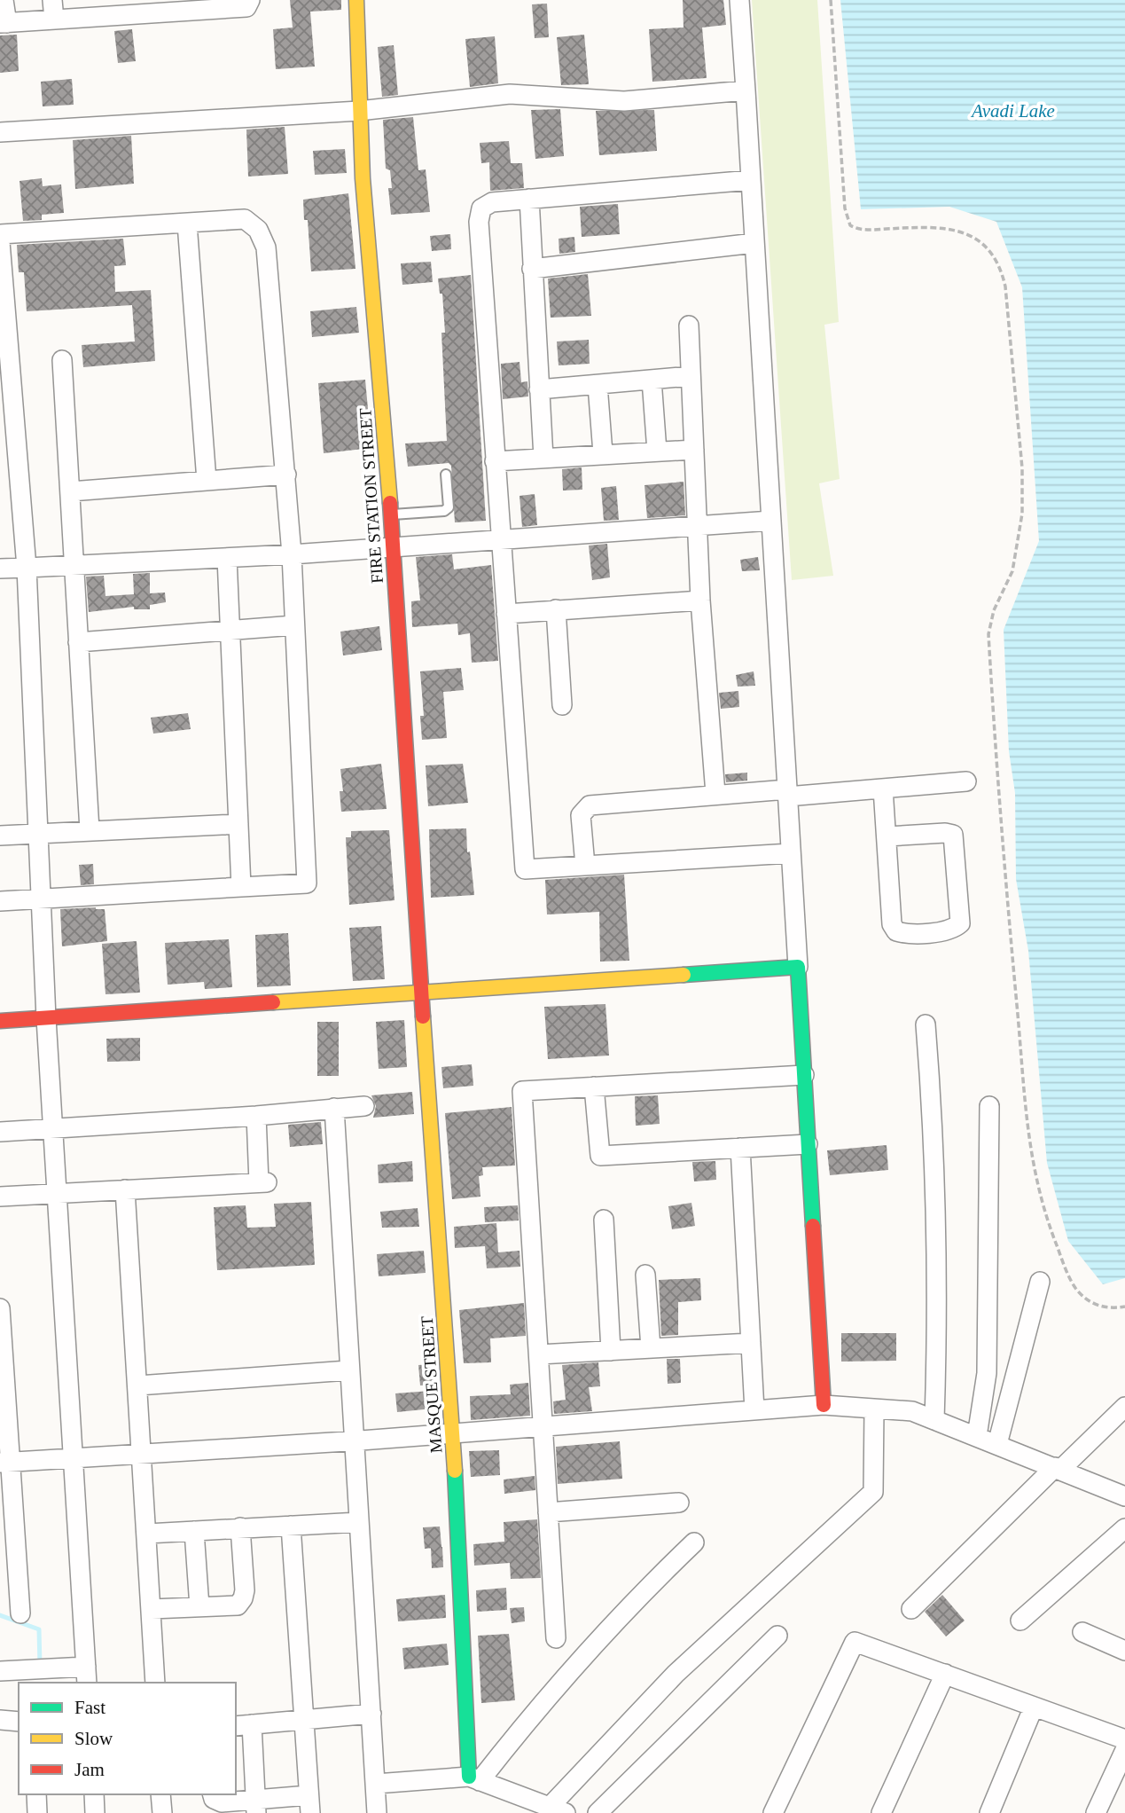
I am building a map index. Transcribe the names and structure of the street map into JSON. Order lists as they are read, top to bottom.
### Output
{
  "streets": {
    "street": ["FIRE STATION STREET", "MASQUE STREET"]
  },
  "crossings": [
    ["FIRE STATION STREET", "MASQUE STREET"]
  ],
  "water": ["Avadi Lake"],
  "legend": ["Fast", "Slow", "Jam"]
}
